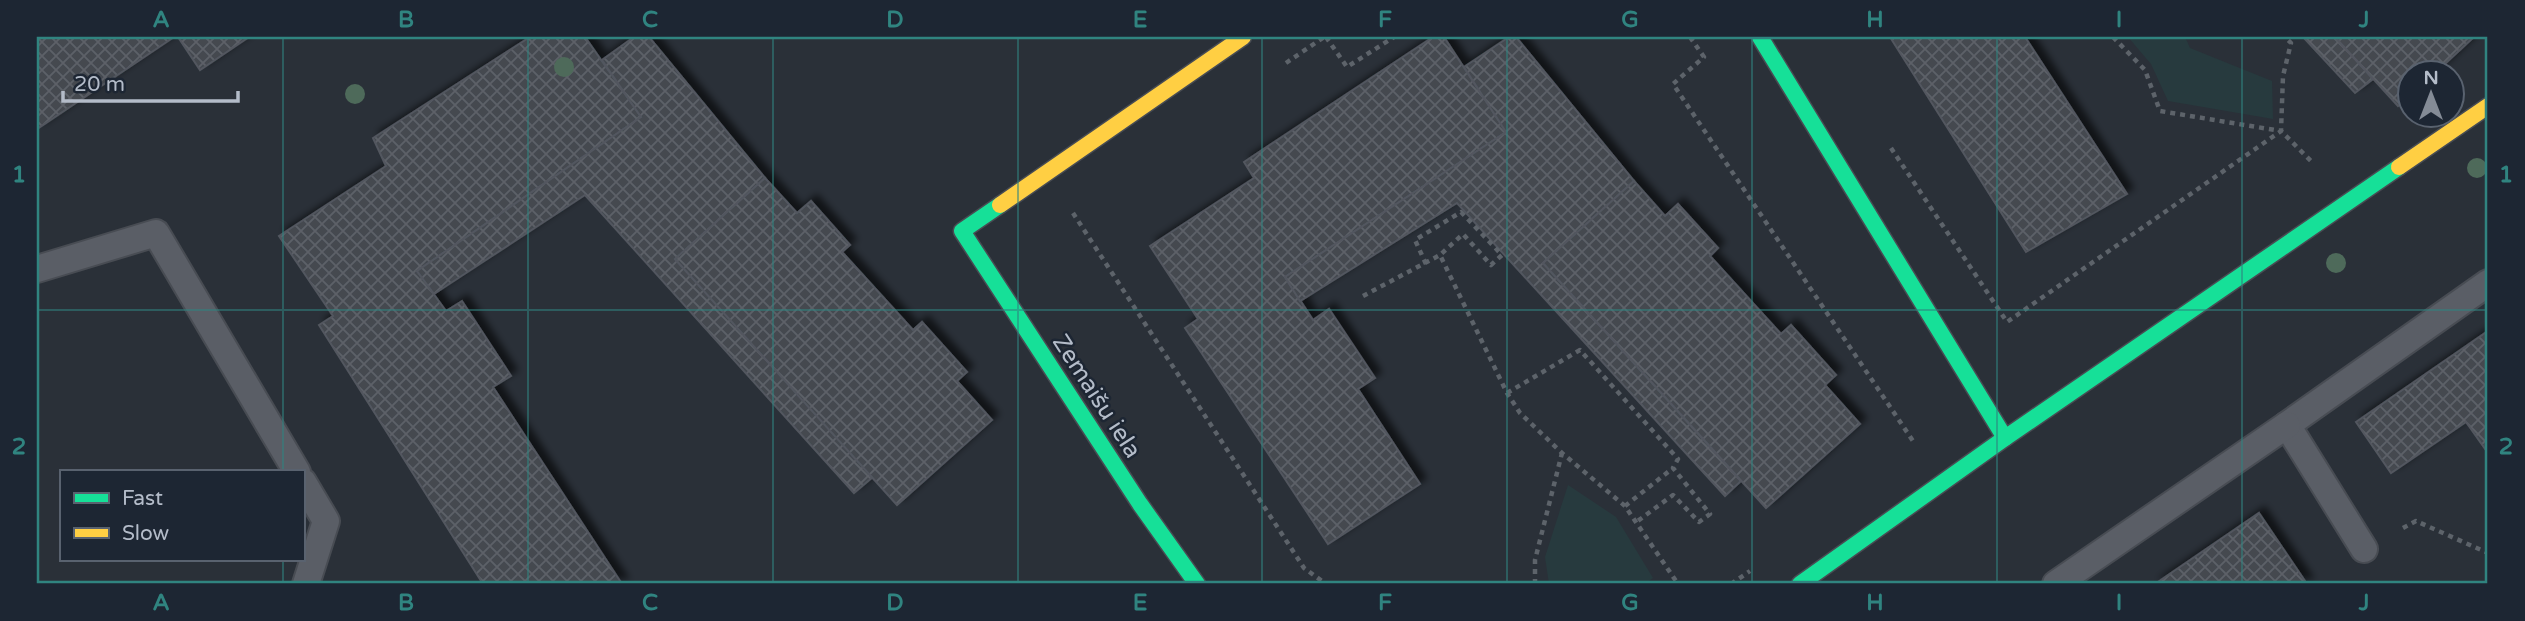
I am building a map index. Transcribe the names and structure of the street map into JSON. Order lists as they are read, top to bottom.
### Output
{
  "streets": {
    "street": ["Zemaišu iela"]
  },
  "legend": ["Fast", "Slow"],
  "scale_bar": "20 m",
  "north": "top",
  "grid": {
    "columns": [
      "A",
      "B",
      "C",
      "D",
      "E",
      "F",
      "G",
      "H",
      "I",
      "J"
    ],
    "rows": ["1", "2"]
  }
}
